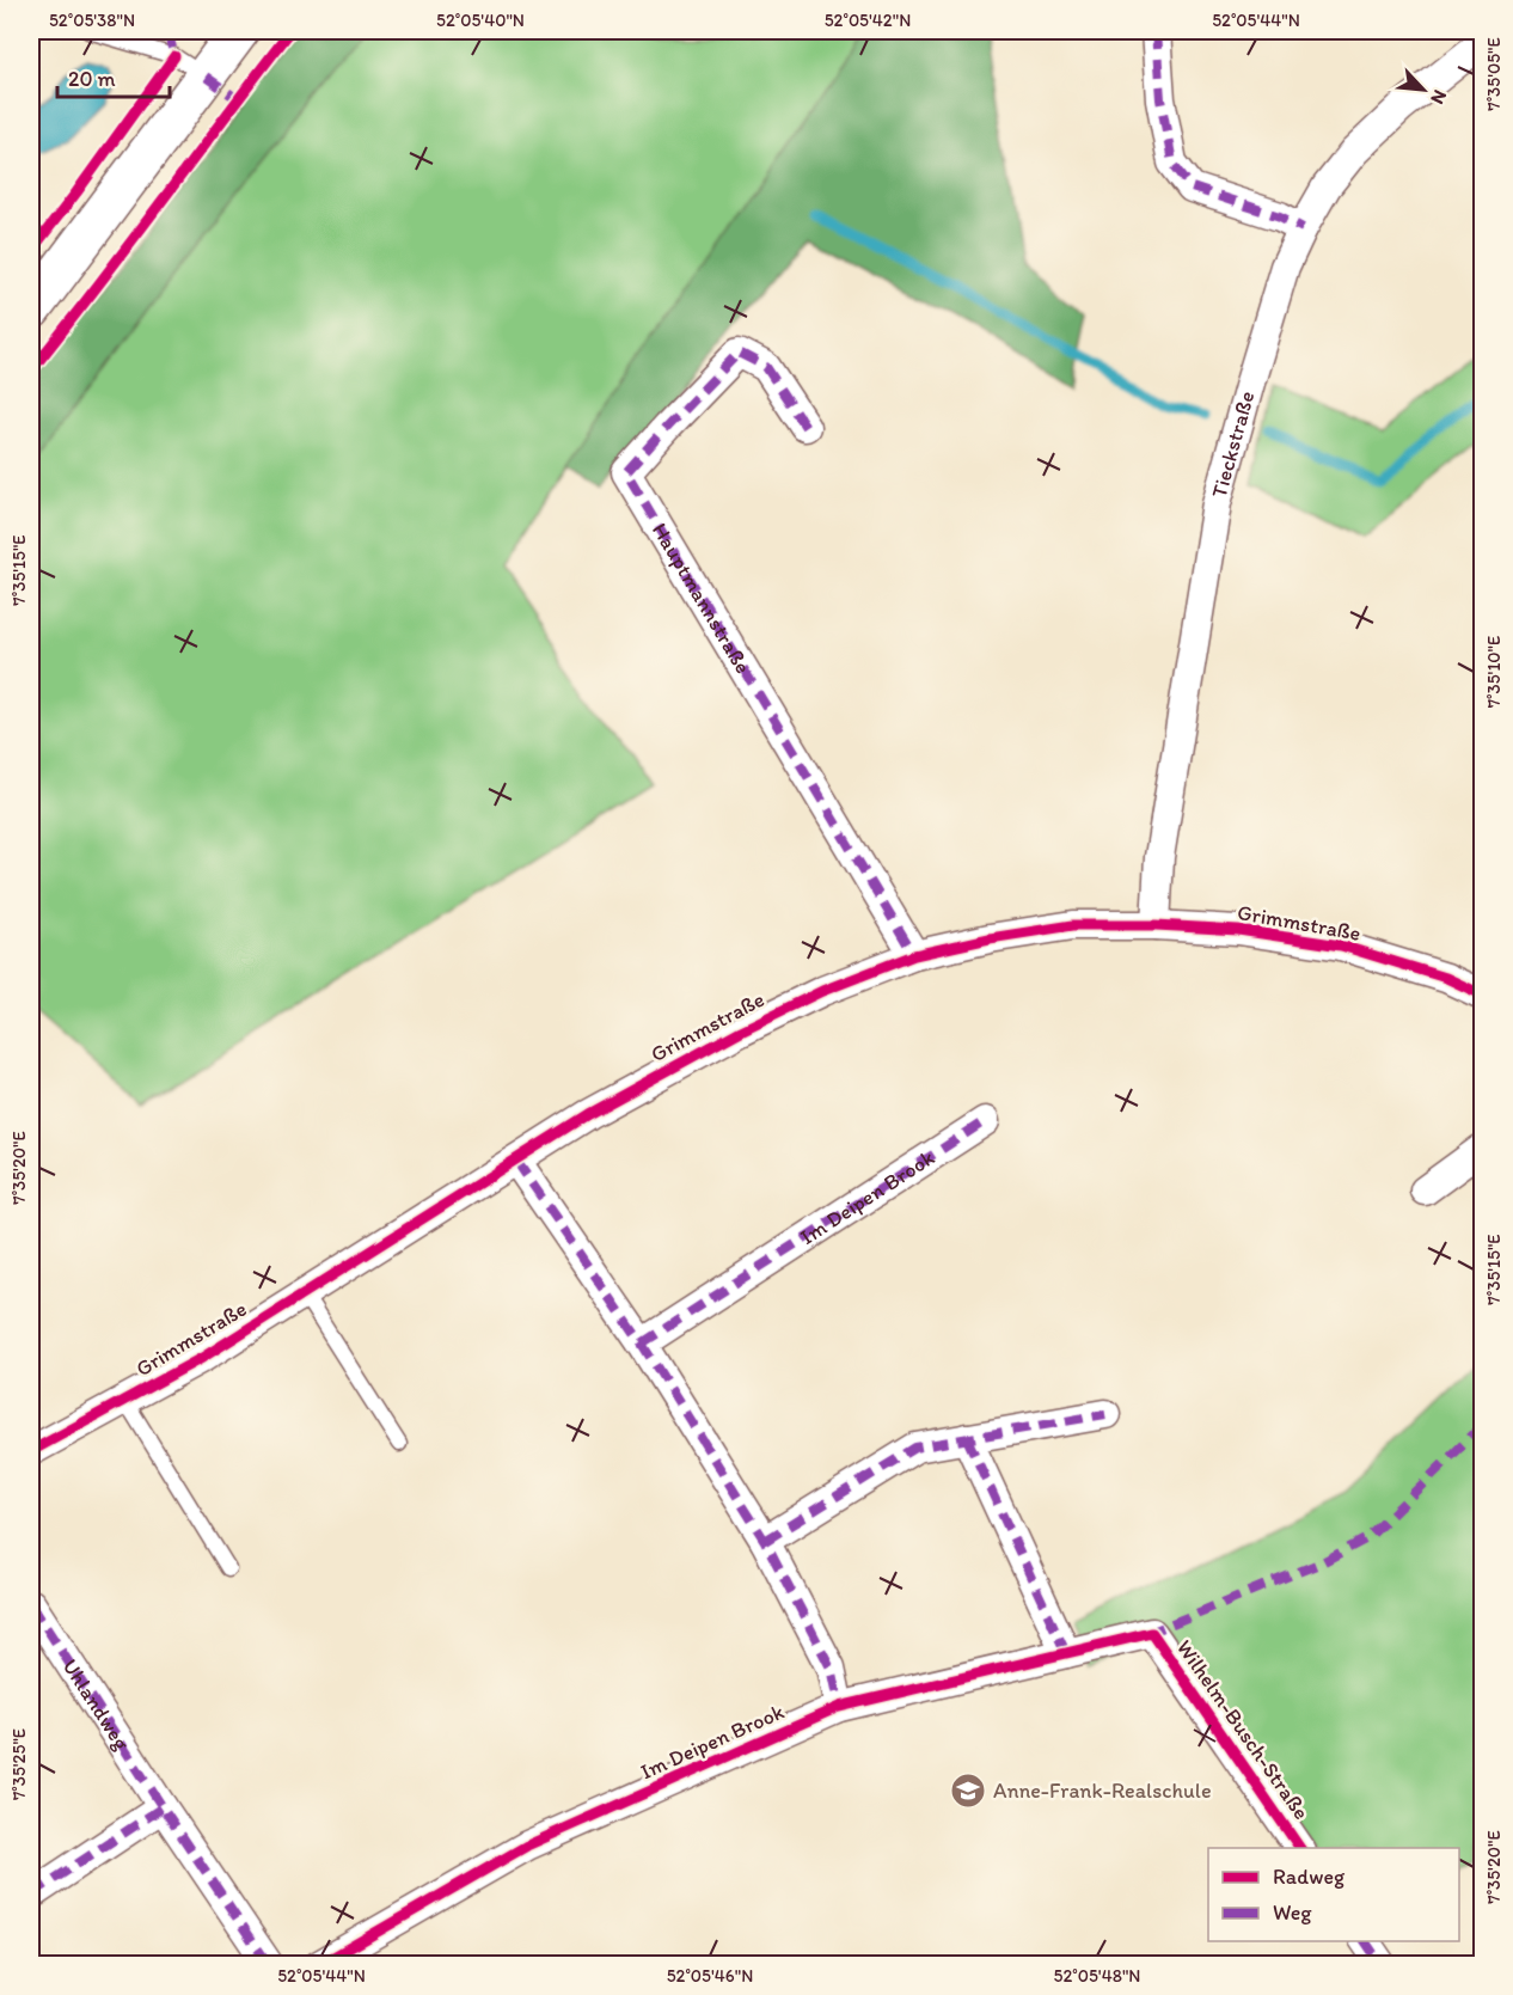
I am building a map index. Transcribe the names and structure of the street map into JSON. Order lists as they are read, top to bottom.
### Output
{
  "streets": {
    "street": [
      "Tieckstraße",
      "Hauptmannstraße",
      "Grimmstraße",
      "Im Deipen Brook",
      "Uhlandweg",
      "Wilhelm-Busch-Straße"
    ]
  },
  "crossings": [
    ["Tieckstraße", "Grimmstraße"],
    ["Hauptmannstraße", "Grimmstraße"],
    ["Im Deipen Brook", "Wilhelm-Busch-Straße"]
  ],
  "places": {
    "school or university": ["Anne-Frank-Realschule"]
  },
  "legend": ["Radweg", "Weg"],
  "scale_bar": "20 m",
  "north": "bottom right",
  "coordinates": [
    "52°05'38\"N",
    "52°05'40\"N",
    "52°05'42\"N",
    "52°05'44\"N",
    "7°35'05\"E",
    "7°35'15\"E",
    "7°35'10\"E",
    "7°35'20\"E",
    "7°35'25\"E",
    "52°05'46\"N",
    "52°05'48\"N"
  ]
}
